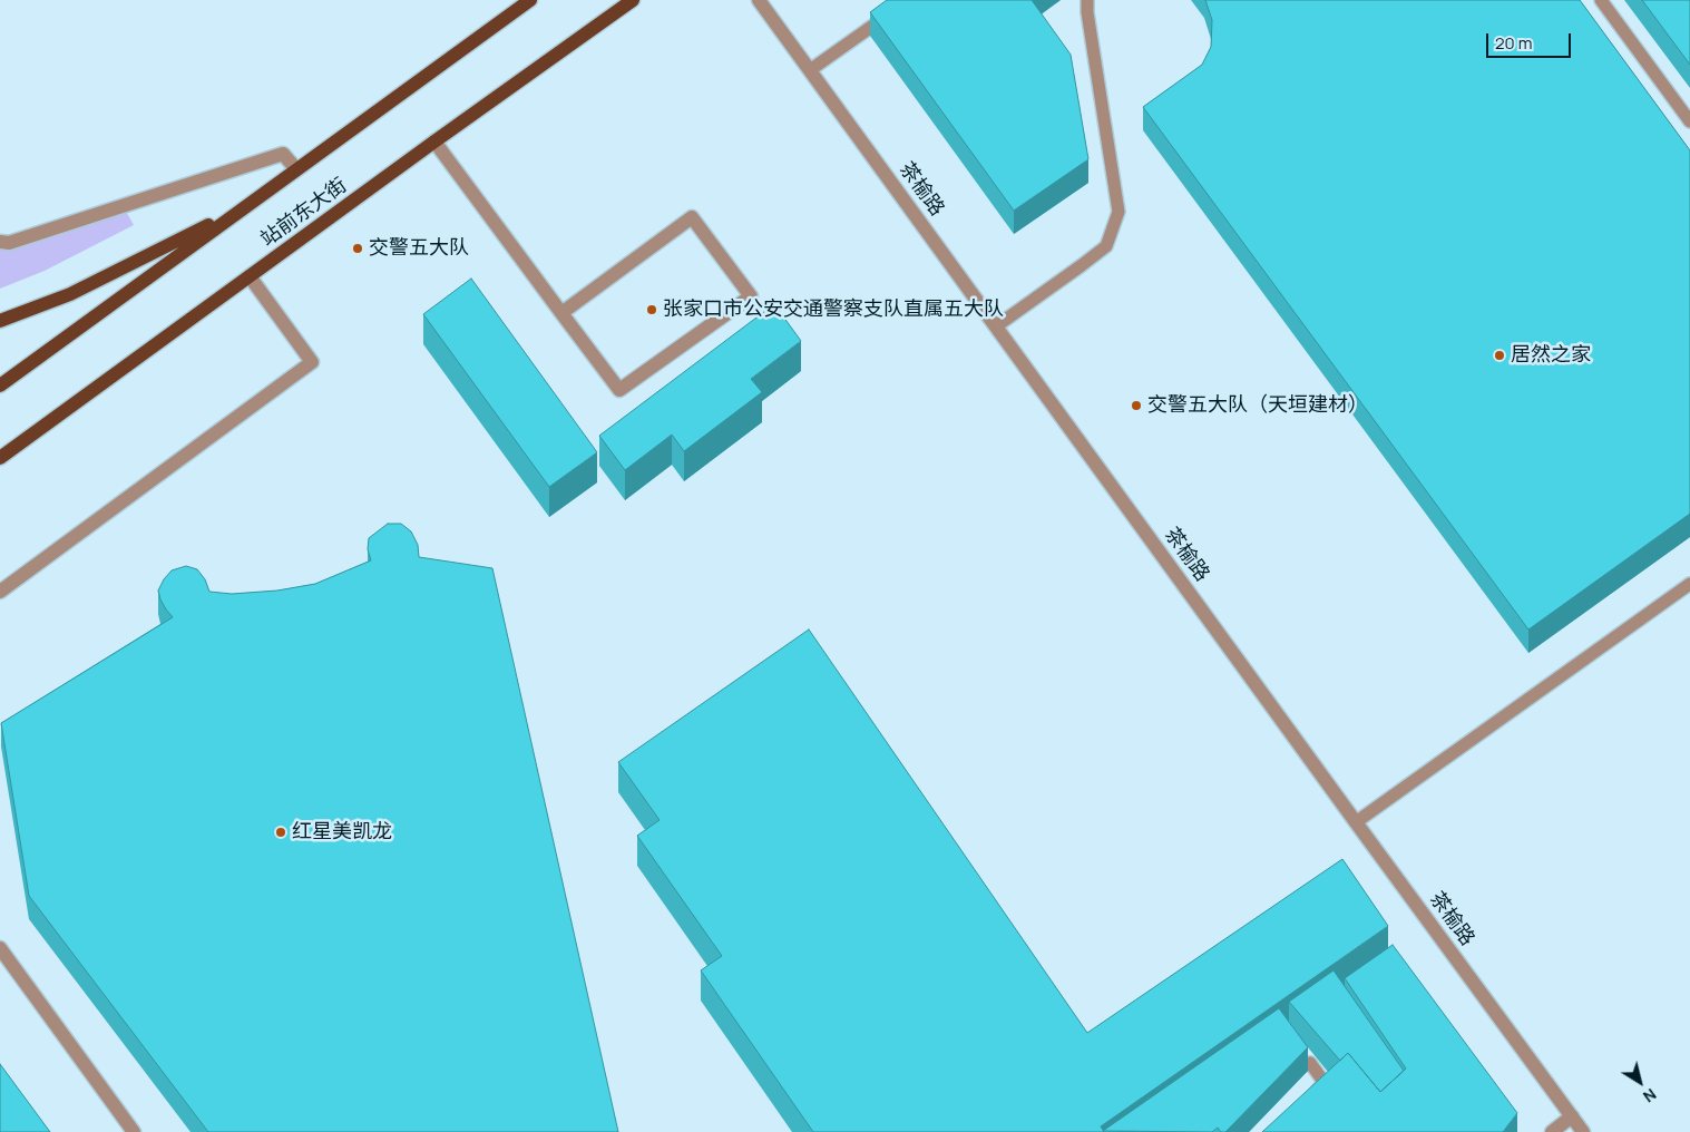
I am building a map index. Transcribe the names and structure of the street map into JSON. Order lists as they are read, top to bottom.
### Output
{
  "streets": {
    "main road": ["站前东大街"],
    "street": ["茶榆路"]
  },
  "places": [
    "交警五大队",
    "张家口市公安交通警察支队直属五大队",
    "居然之家",
    "交警五大队（天垣建材）",
    "红星美凯龙"
  ],
  "scale_bar": "20 m",
  "north": "bottom right"
}
